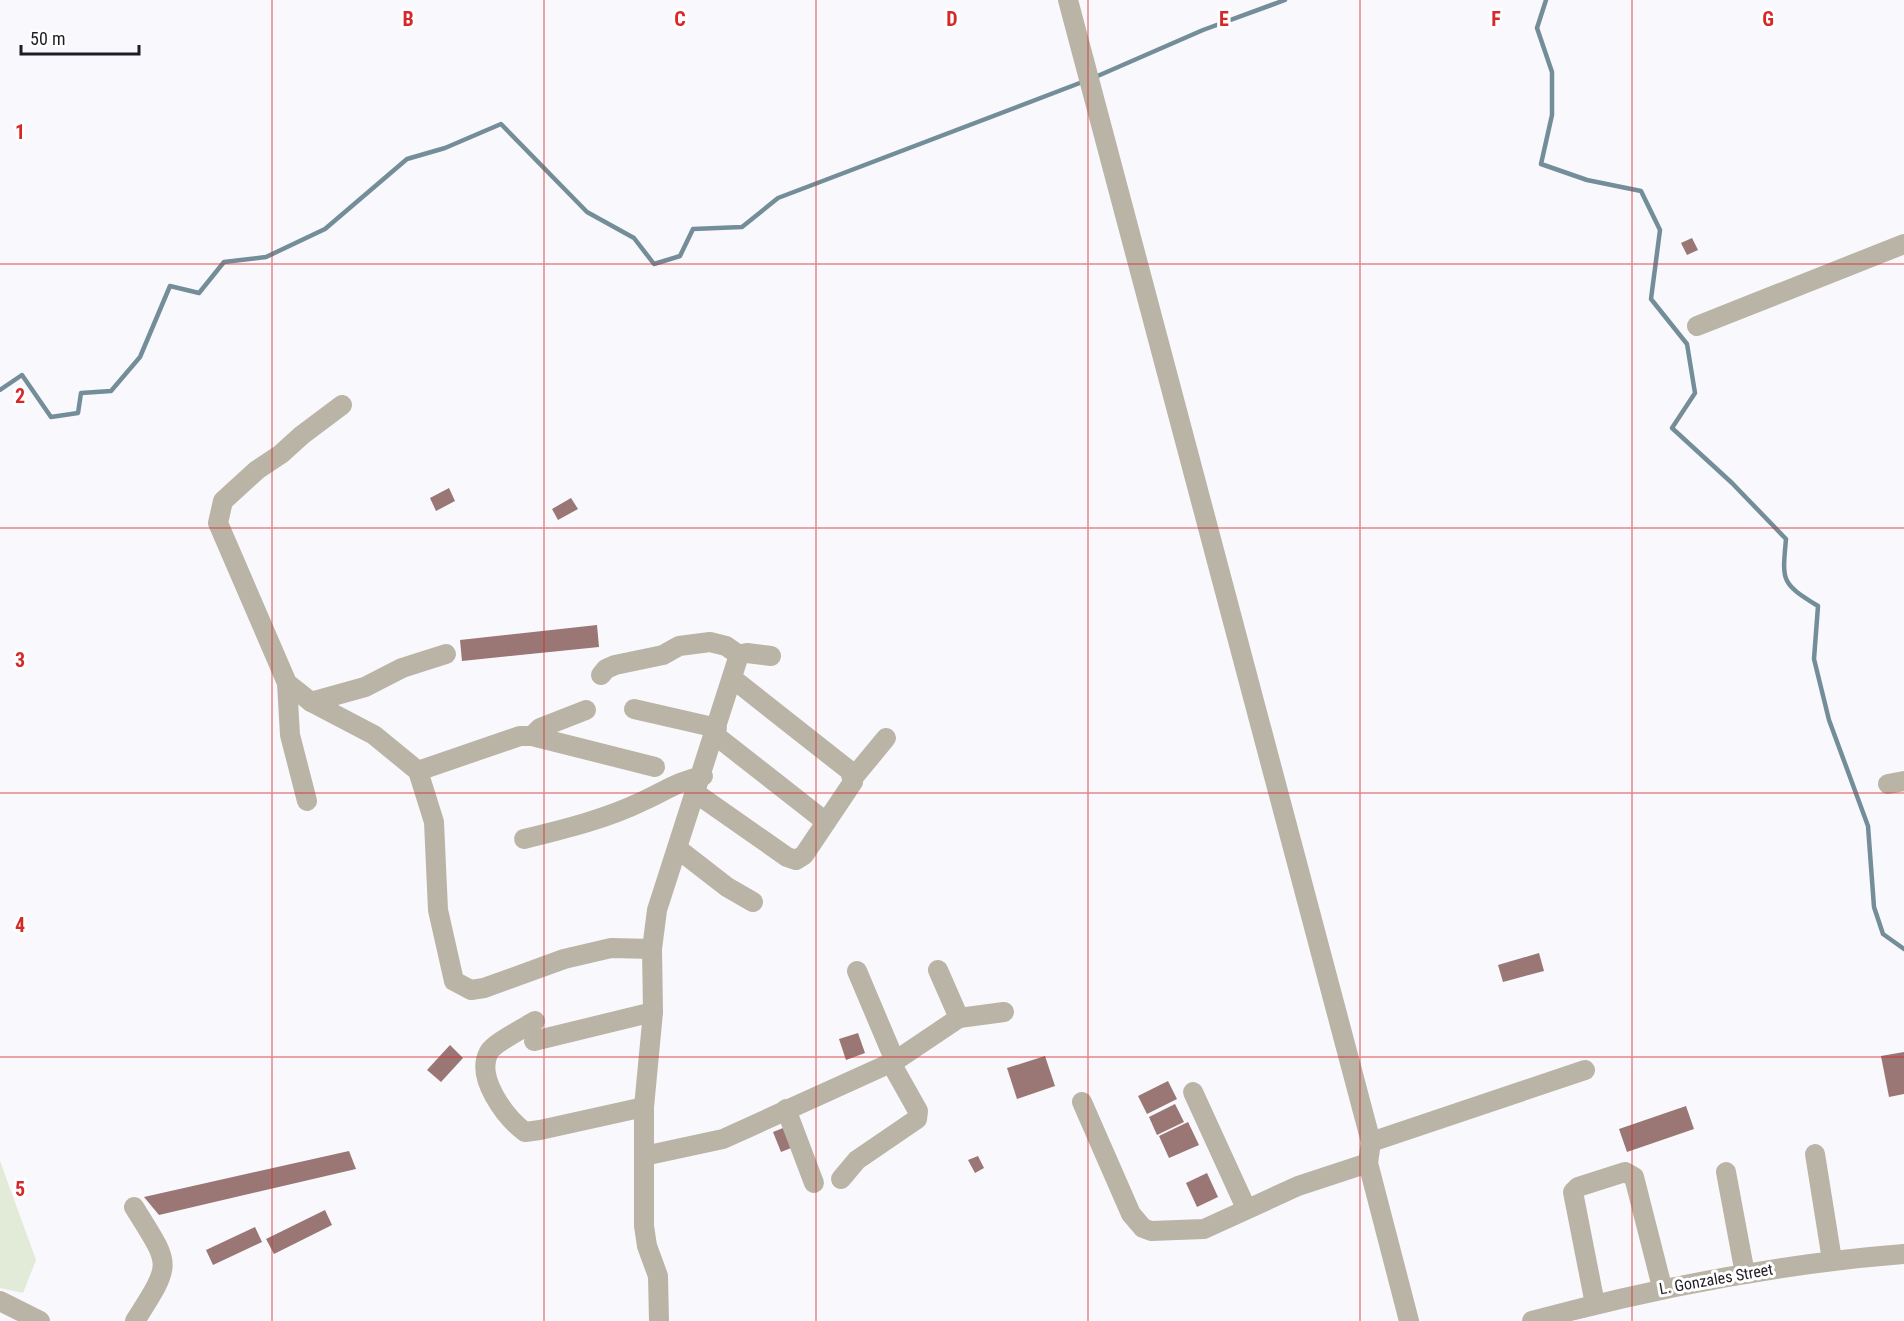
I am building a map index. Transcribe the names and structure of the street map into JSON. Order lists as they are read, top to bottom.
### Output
{
  "streets": {
    "street": ["L. Gonzales Street"]
  },
  "scale_bar": "50 m",
  "grid": {
    "columns": [
      "B",
      "C",
      "D",
      "E",
      "F",
      "G"
    ],
    "rows": [
      "1",
      "2",
      "3",
      "4",
      "5"
    ]
  }
}
